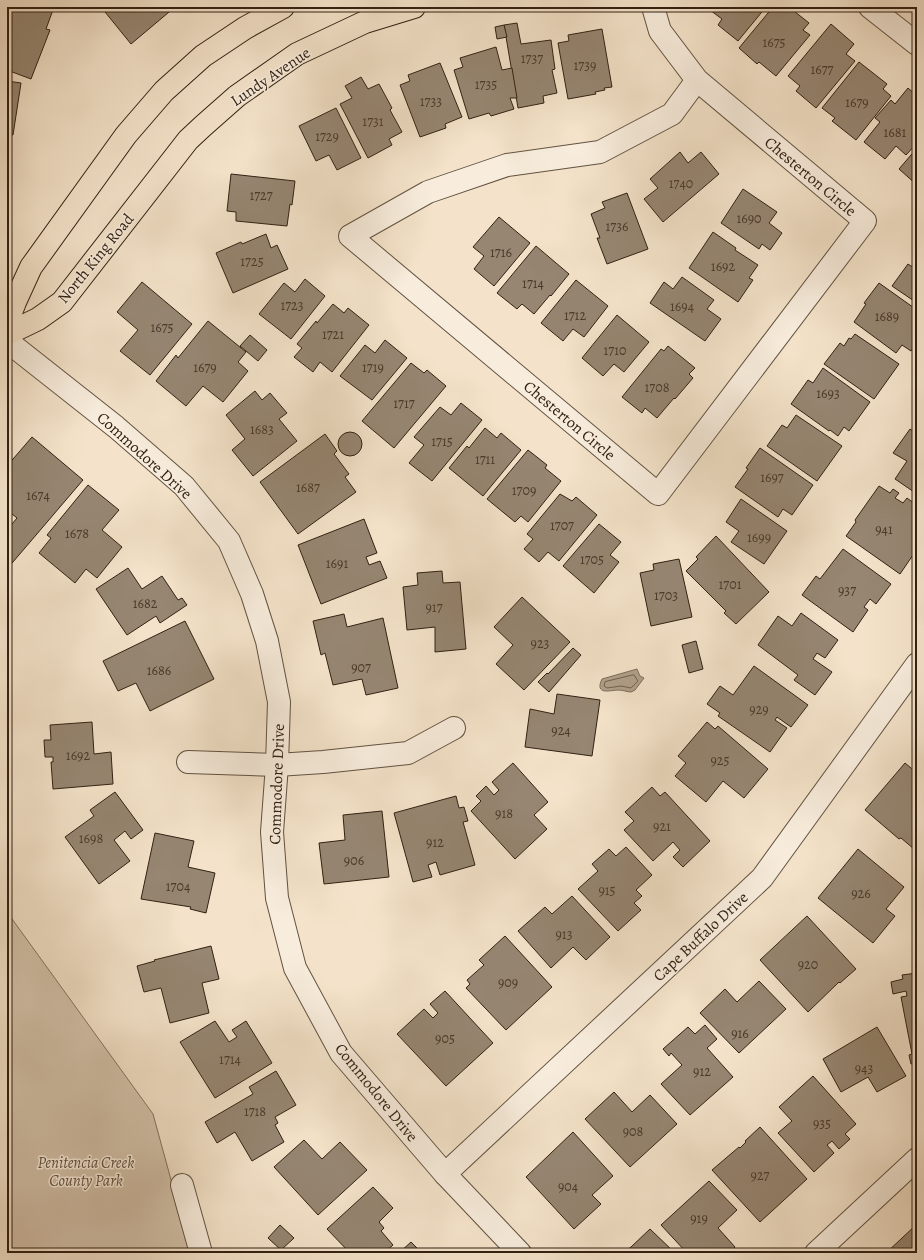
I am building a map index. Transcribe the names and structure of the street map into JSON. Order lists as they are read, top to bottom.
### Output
{
  "streets": {
    "main road": ["Lundy Avenue", "North King Road"],
    "street": ["Chesterton Circle", "Commodore Drive", "Cape Buffalo Drive"]
  },
  "crossings": [
    ["Lundy Avenue", "North King Road"],
    ["Commodore Drive", "Cape Buffalo Drive"]
  ],
  "parks": ["Penitencia Creek County Park"],
  "house_numbers": [
    "1675",
    "1737",
    "1739",
    "1677",
    "1735",
    "1733",
    "1679",
    "1731",
    "1681",
    "1729",
    "1740",
    "1727",
    "1690",
    "1736",
    "1716",
    "1725",
    "1692",
    "1714",
    "1723",
    "1694",
    "1712",
    "1689",
    "1675",
    "1721",
    "1710",
    "1679",
    "1719",
    "1708",
    "1693",
    "1717",
    "1683",
    "1715",
    "1711",
    "1697",
    "1687",
    "1709",
    "1674",
    "1707",
    "941",
    "1678",
    "1699",
    "1705",
    "1691",
    "1701",
    "937",
    "1703",
    "1682",
    "917",
    "923",
    "907",
    "1686",
    "929",
    "924",
    "1692",
    "925",
    "918",
    "921",
    "1698",
    "912",
    "906",
    "1704",
    "915",
    "926",
    "913",
    "920",
    "909",
    "916",
    "905",
    "1714",
    "943",
    "912",
    "1718",
    "935",
    "908",
    "927",
    "904",
    "919"
  ]
}
